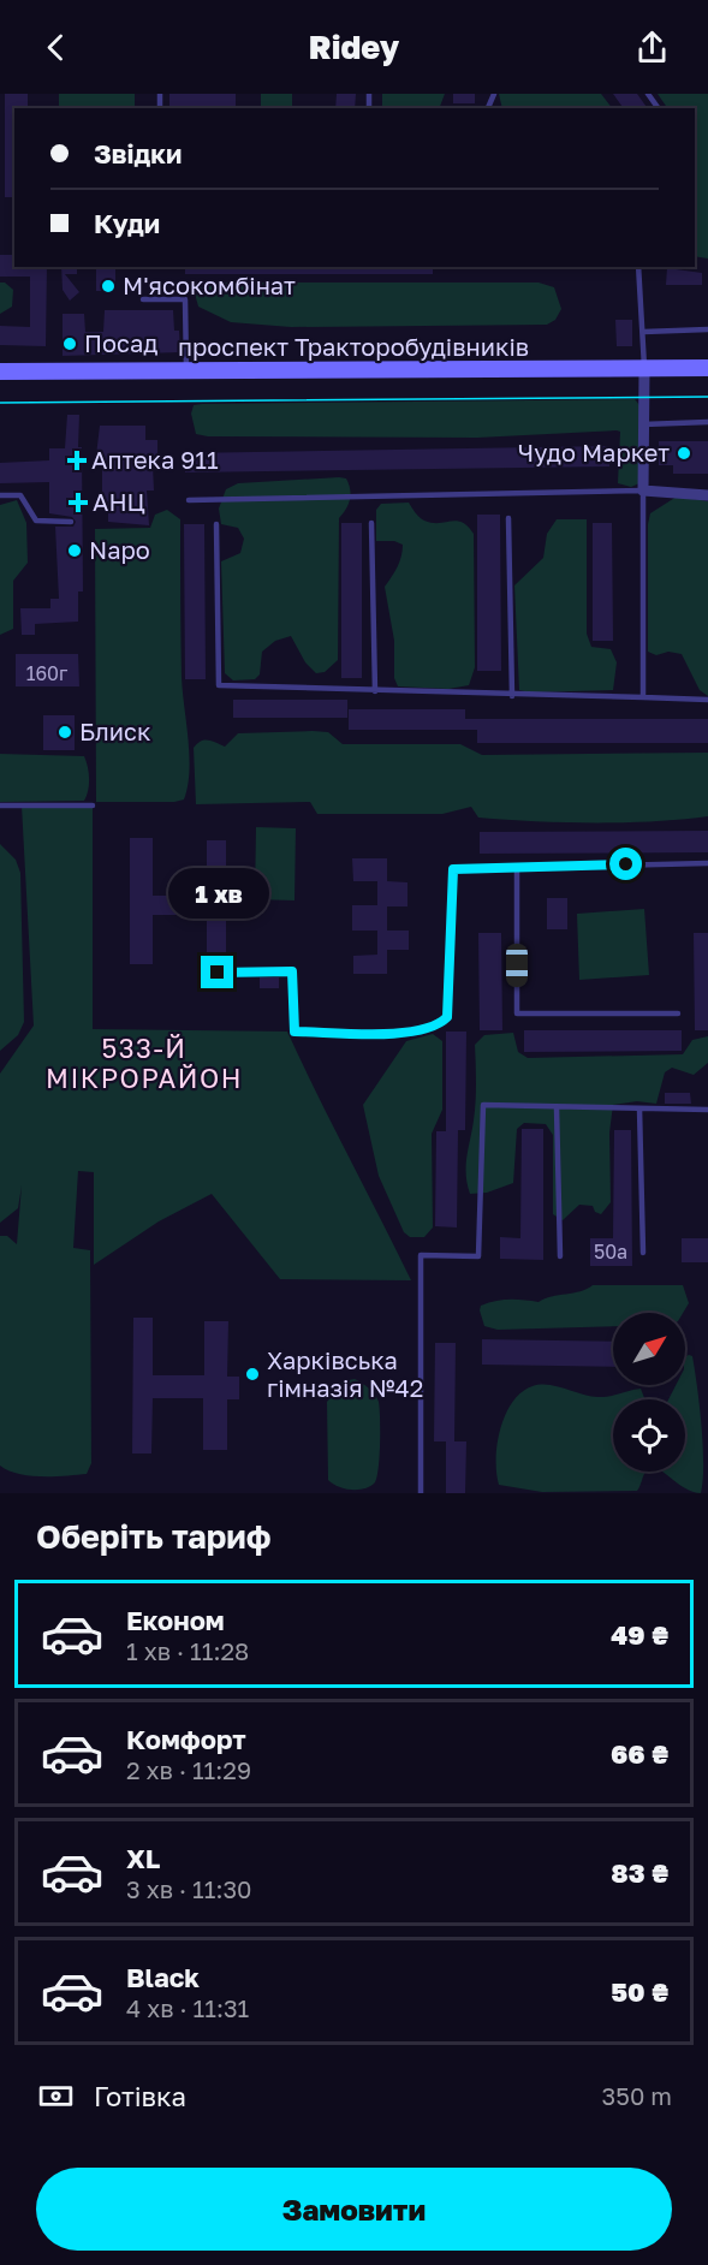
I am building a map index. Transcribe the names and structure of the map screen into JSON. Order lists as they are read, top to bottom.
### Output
{
  "streets": {
    "street": ["проспект Тракторобудівників"]
  },
  "districts": ["533-Й МІКРОРАЙОН"],
  "places": {
    "other": [
      "М'ясокомбінат",
      "Посад",
      "Чудо Маркет",
      "Napo",
      "Блиск",
      "Харківська гімназія №42"
    ],
    "health": ["Аптека 911", "АНЦ"]
  },
  "house_numbers": ["160г", "50а"],
  "north": "top right",
  "page": {
    "header": "Ridey",
    "banner": ["Звідки", "Куди"],
    "bubble": "1 хв",
    "heading": "Оберіть тариф",
    "list": [
      {
        "name": "Економ",
        "note": "1 хв · 11:28",
        "value": "49 ₴"
      },
      {
        "name": "Комфорт",
        "note": "2 хв · 11:29",
        "value": "66 ₴"
      },
      {
        "name": "XL",
        "note": "3 хв · 11:30",
        "value": "83 ₴"
      },
      {
        "name": "Black",
        "note": "4 хв · 11:31",
        "value": "50 ₴"
      }
    ],
    "pay": ["Готівка", "350 m"],
    "buttons": "Замовити"
  }
}
